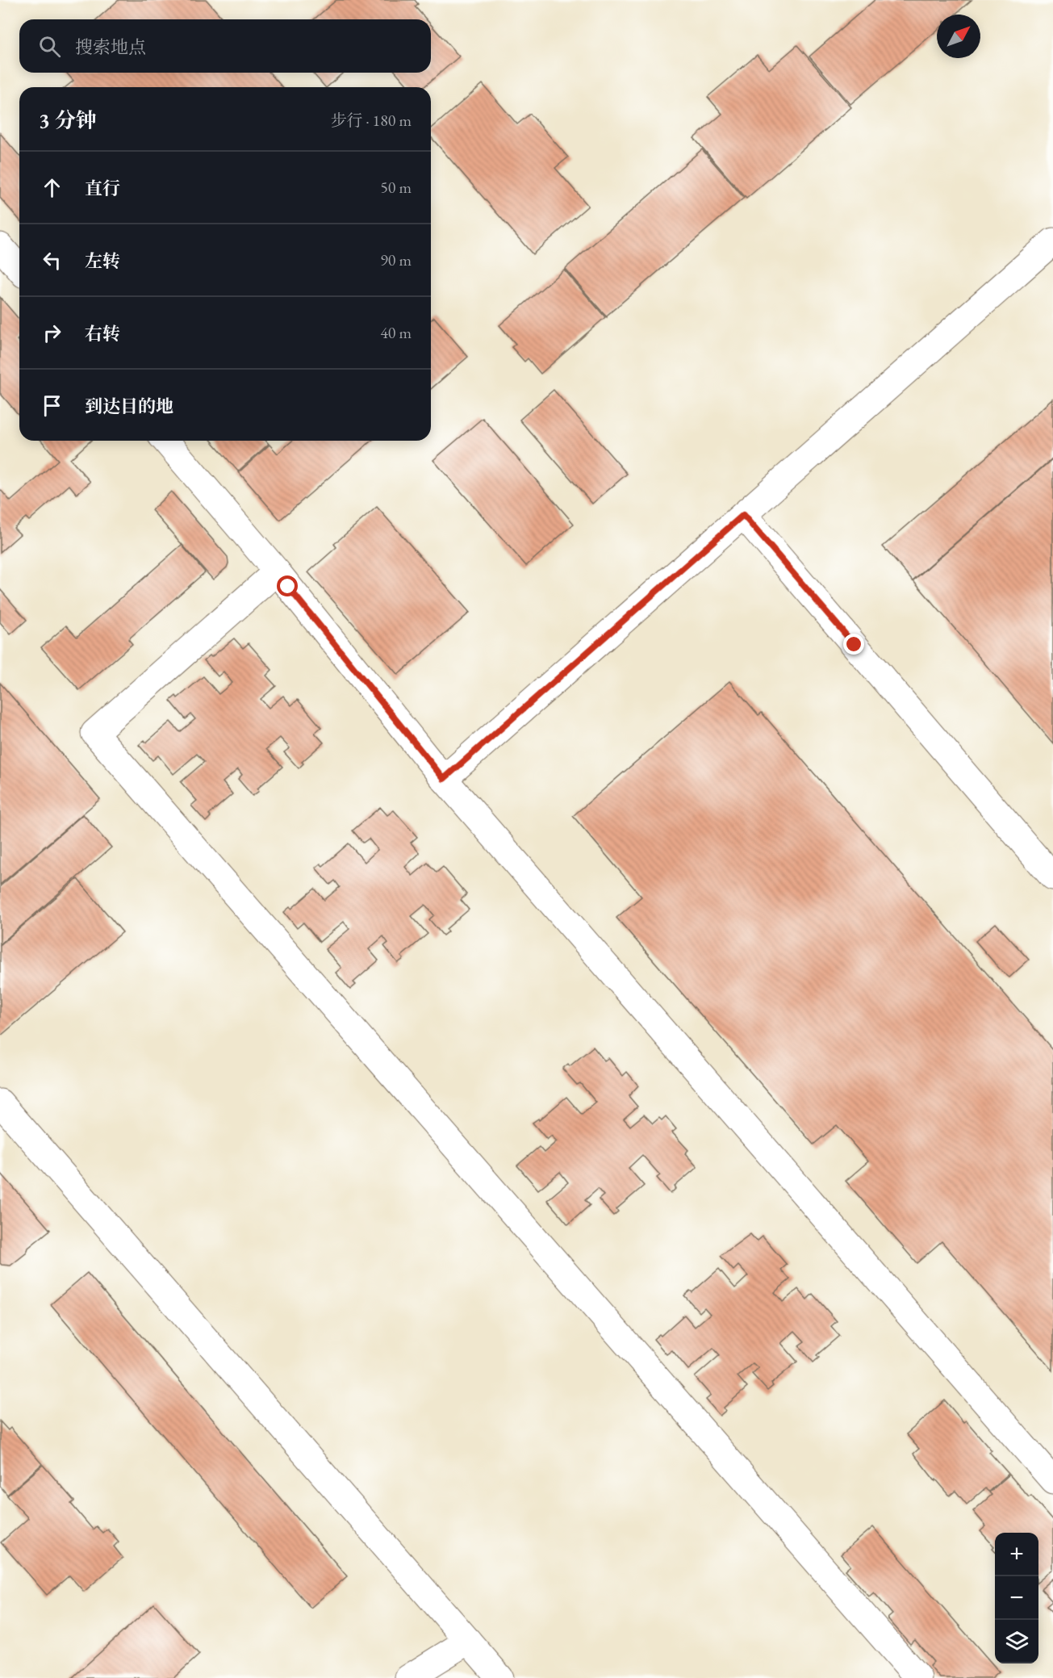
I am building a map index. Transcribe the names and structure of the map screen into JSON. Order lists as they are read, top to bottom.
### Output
{
  "north": "top right",
  "page": {
    "search": "搜索地点",
    "heading": ["3 分钟", "步行 · 180 m"],
    "list": [
      ["直行", "50 m"],
      ["左转", "90 m"],
      ["右转", "40 m"],
      "到达目的地"
    ],
    "map_buttons": ["+", "−"]
  }
}
